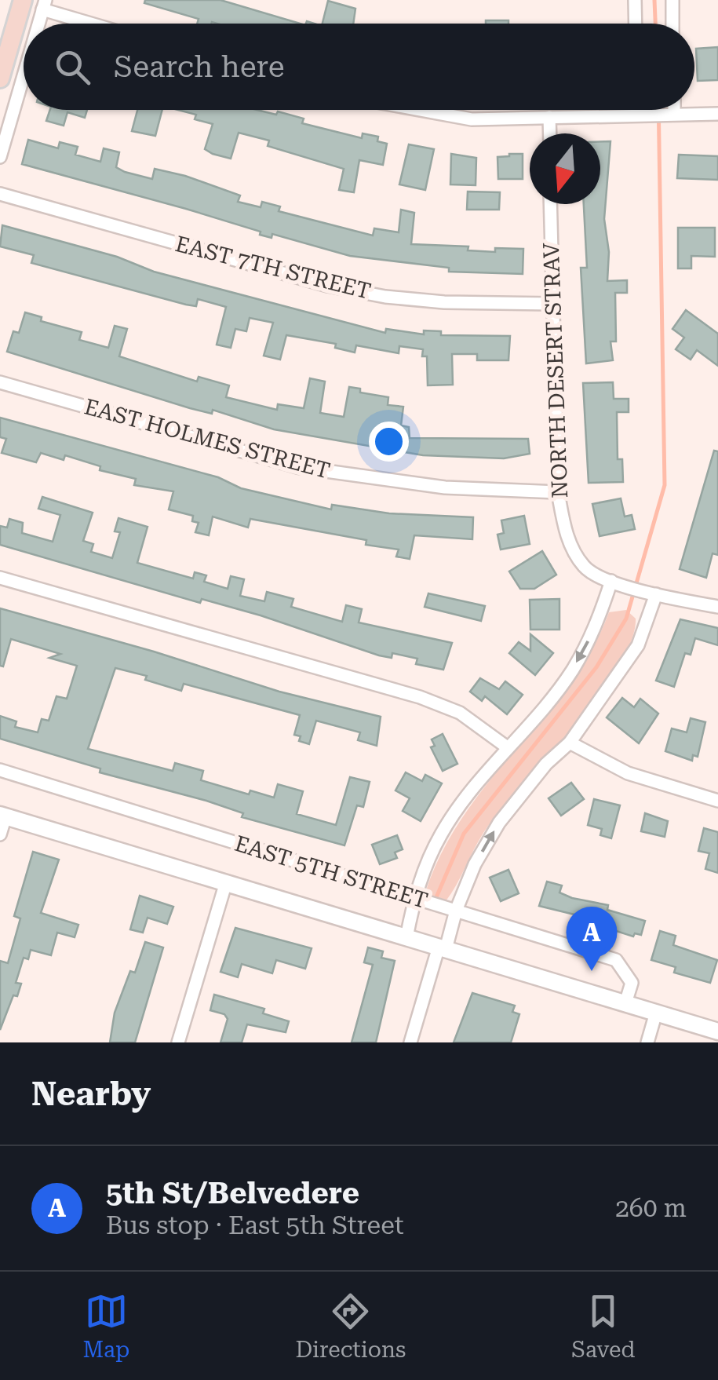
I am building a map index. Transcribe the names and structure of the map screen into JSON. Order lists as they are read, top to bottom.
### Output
{
  "streets": {
    "street": [
      "EAST 7TH STREET",
      "NORTH DESERT STRAV",
      "EAST HOLMES STREET",
      "EAST 5TH STREET"
    ]
  },
  "crossings": [
    ["EAST 7TH STREET", "NORTH DESERT STRAV"],
    ["NORTH DESERT STRAV", "EAST HOLMES STREET"]
  ],
  "north": "bottom",
  "page": {
    "search": "Search here",
    "pins": "A",
    "heading": "Nearby",
    "list": [
      {
        "mark": "A",
        "name": "5th St/Belvedere",
        "note": "Bus stop · East 5th Street",
        "value": "260 m"
      }
    ],
    "nav": ["Map", "Directions", "Saved"]
  }
}
